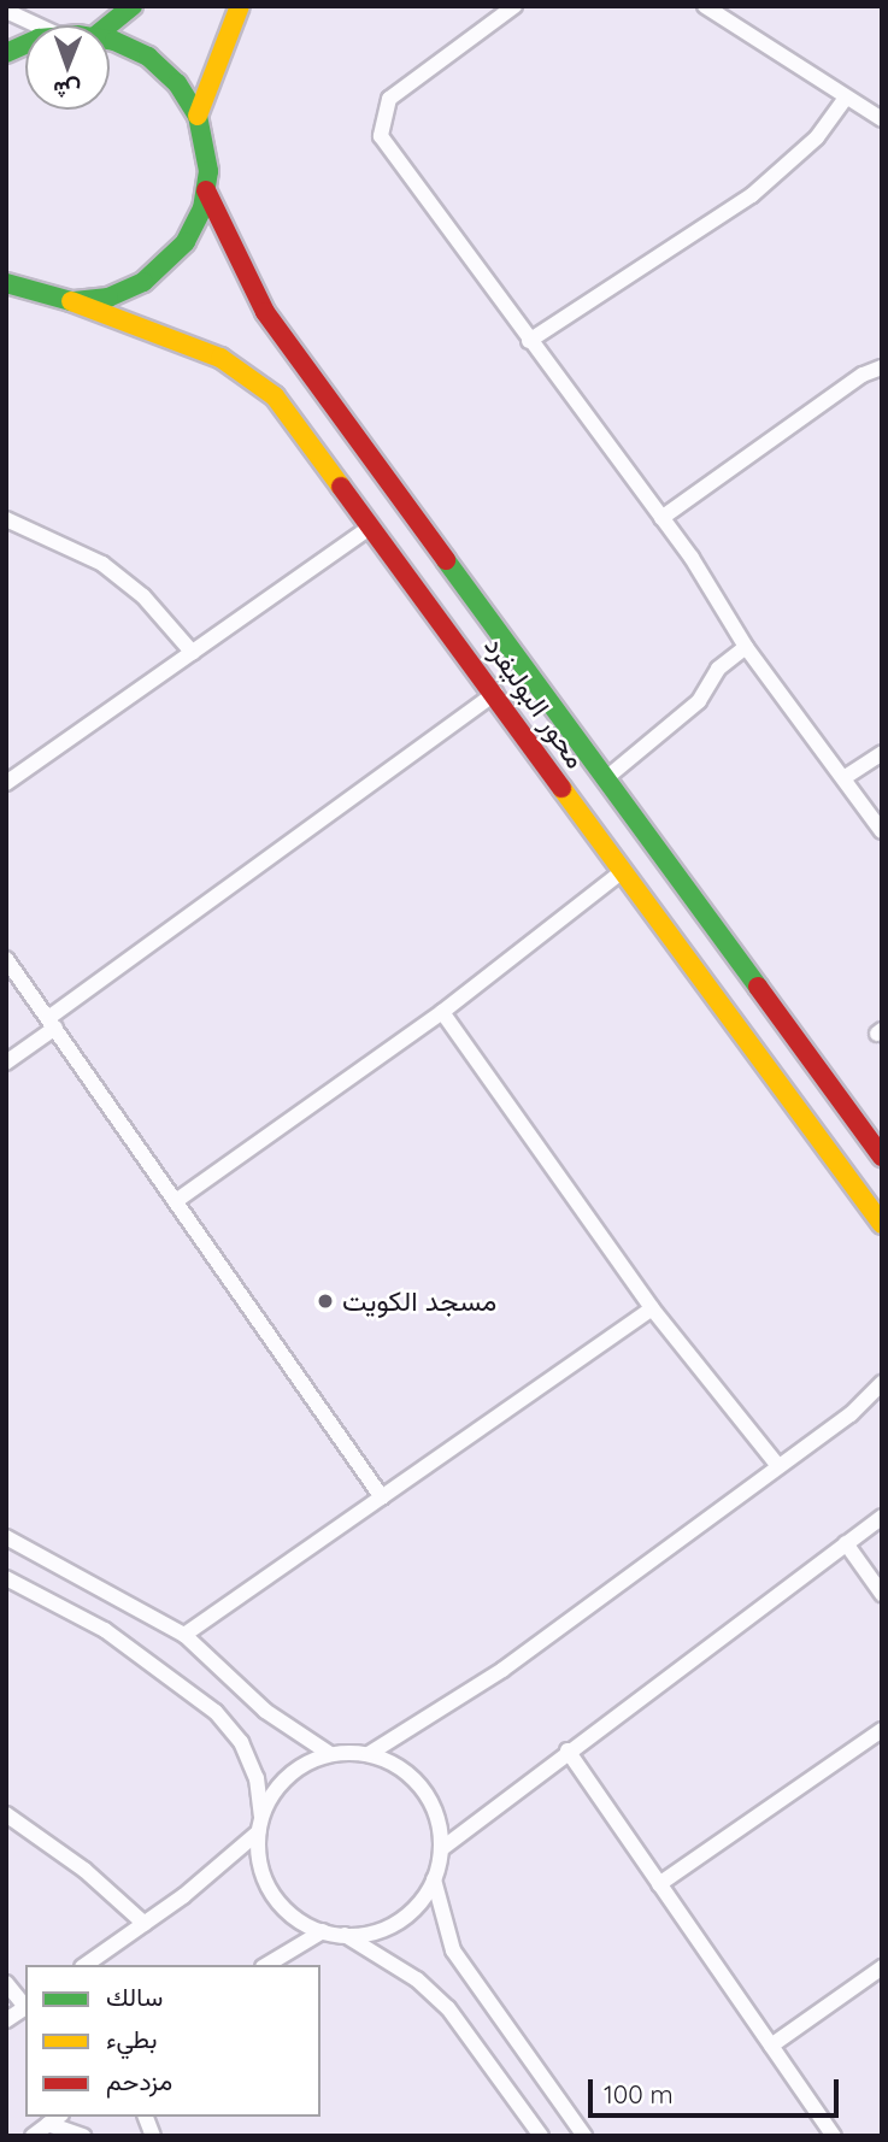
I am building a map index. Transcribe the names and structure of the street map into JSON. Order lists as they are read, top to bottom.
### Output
{
  "streets": {
    "street": ["محور البوليفرد"]
  },
  "places": ["مسجد الكويت"],
  "legend": ["سالك", "بطيء", "مزدحم"],
  "scale_bar": "100 m",
  "north": "bottom"
}
